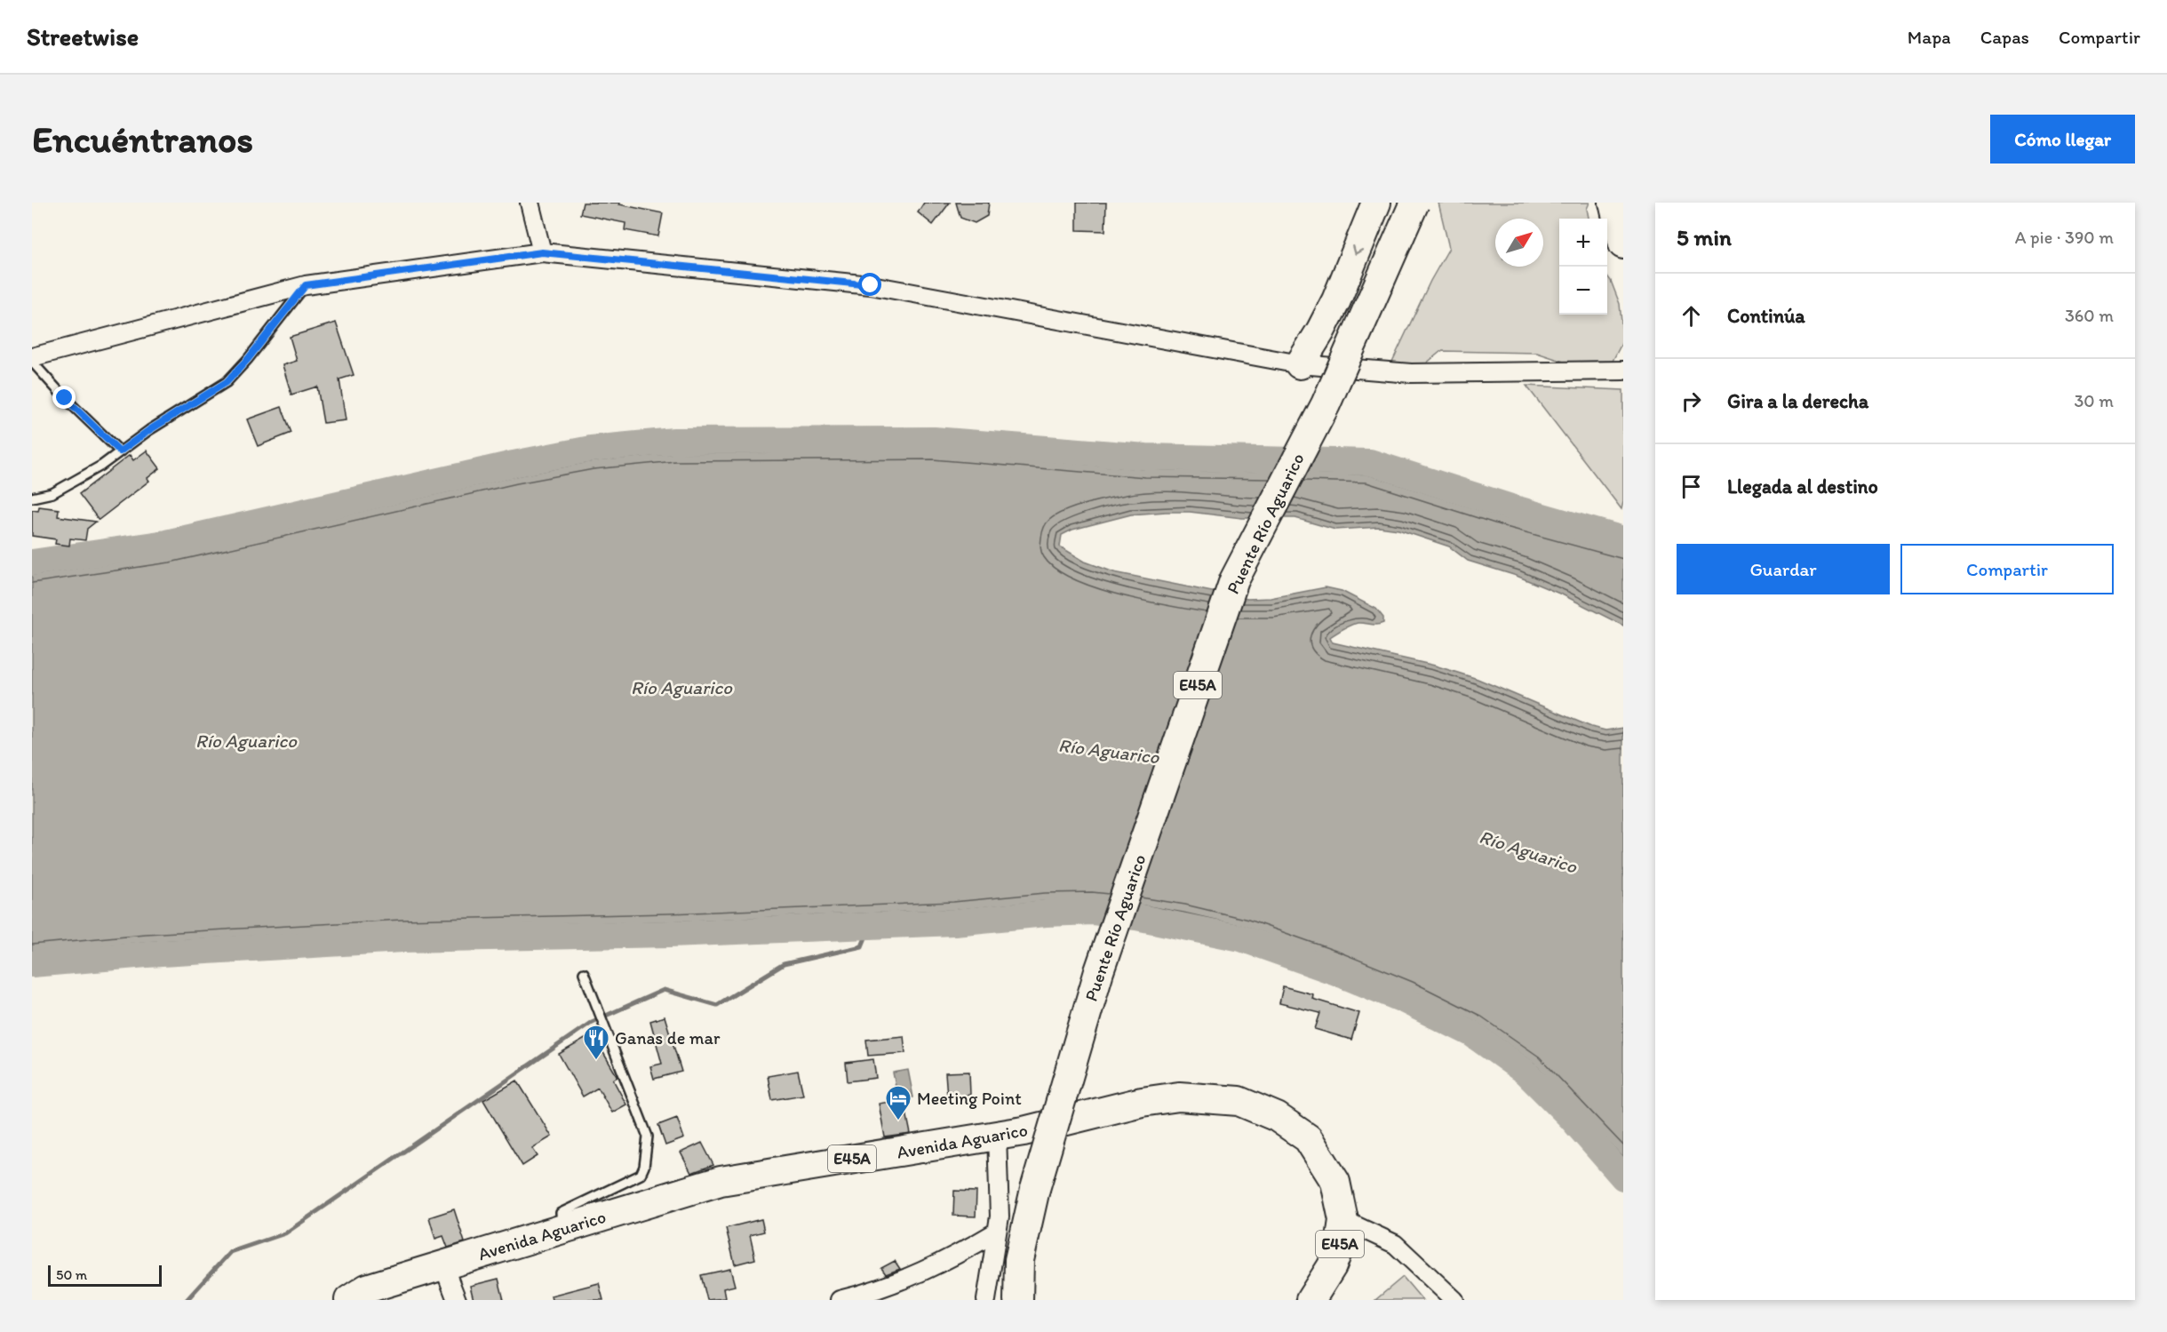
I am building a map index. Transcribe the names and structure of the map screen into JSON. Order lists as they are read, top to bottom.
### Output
{
  "streets": {
    "highway": ["Puente Río Aguarico", "E45A", "Avenida Aguarico"]
  },
  "crossings": [
    ["E45A", "Avenida Aguarico"]
  ],
  "water": ["Río Aguarico"],
  "places": {
    "restaurant": ["Ganas de mar"],
    "hotel": ["Meeting Point"]
  },
  "scale_bar": "50 m",
  "north": "top right",
  "page": {
    "header": "Streetwise",
    "nav": ["Mapa", "Capas", "Compartir"],
    "buttons": [
      "Cómo llegar",
      ["Guardar", "Compartir"]
    ],
    "title": "Encuéntranos",
    "heading": ["5 min", "A pie · 390 m"],
    "map_buttons": ["+", "−"],
    "list": [
      ["Continúa", "360 m"],
      ["Gira a la derecha", "30 m"],
      "Llegada al destino"
    ],
    "scale": "50 m"
  }
}
